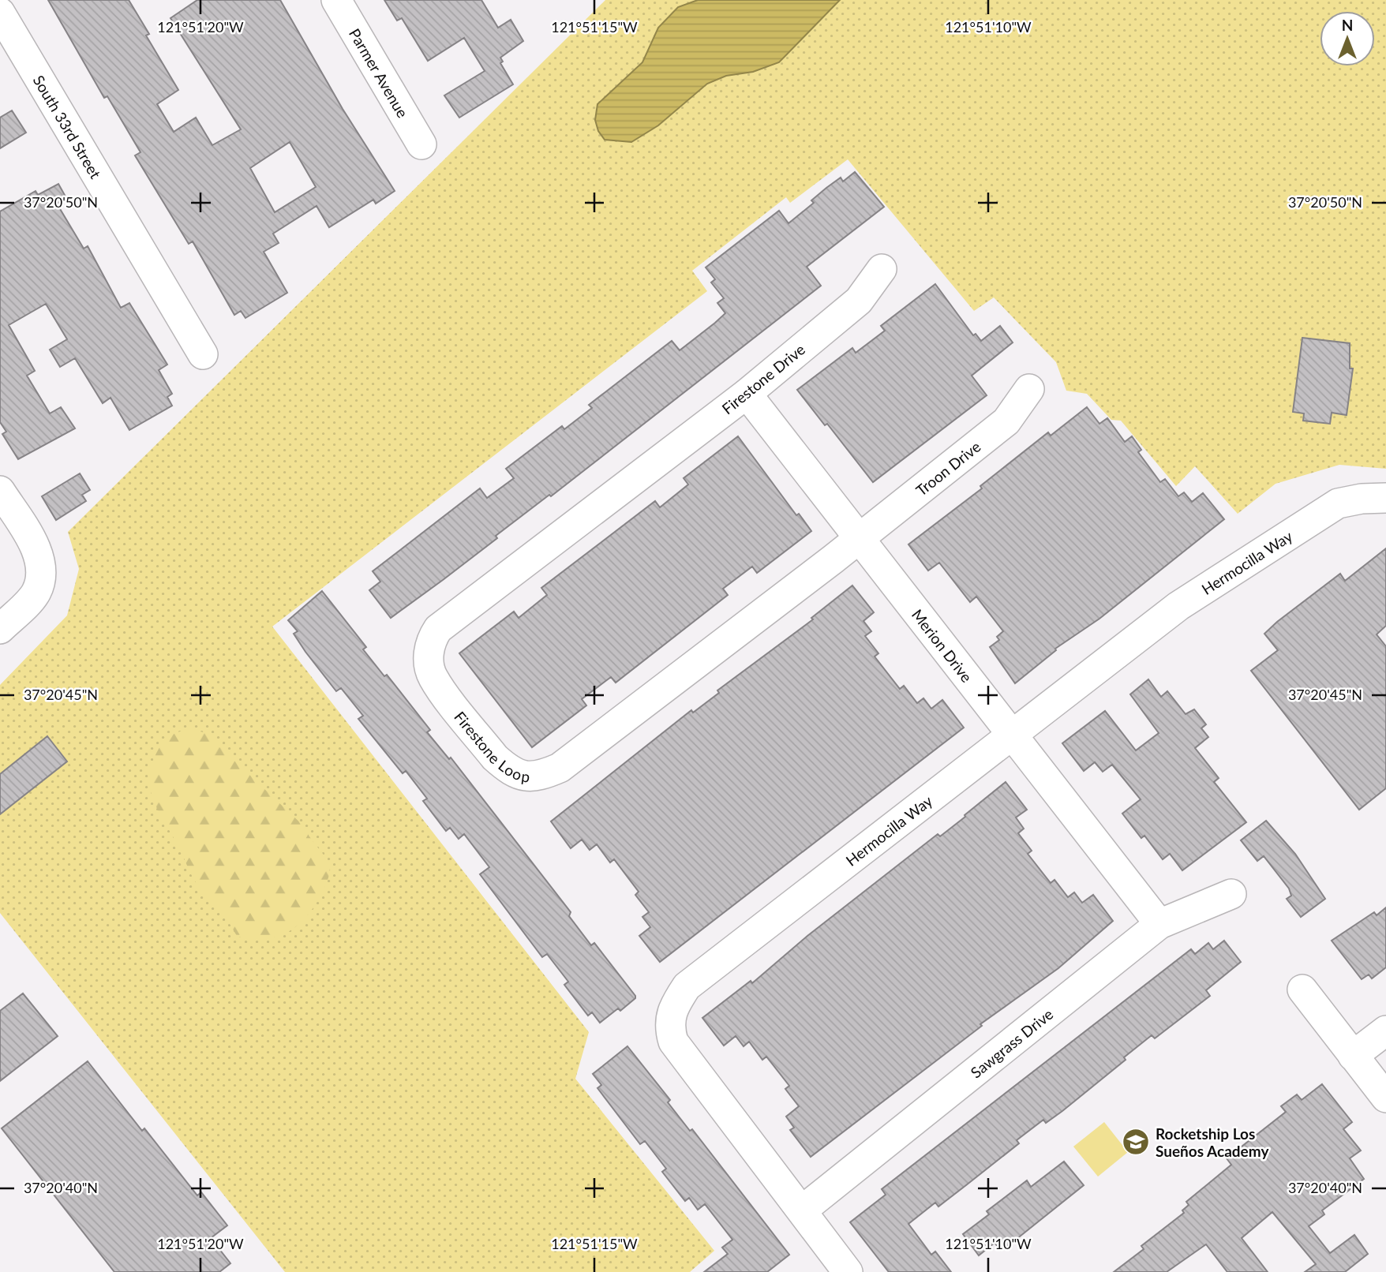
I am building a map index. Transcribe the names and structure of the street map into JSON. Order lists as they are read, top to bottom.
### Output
{
  "streets": {
    "street": [
      "Parmer Avenue",
      "South 33rd Street",
      "Firestone Drive",
      "Troon Drive",
      "Hermocilla Way",
      "Merion Drive",
      "Firestone Loop",
      "Sawgrass Drive"
    ]
  },
  "crossings": [
    ["Firestone Drive", "Merion Drive"],
    ["Firestone Drive", "Firestone Loop"],
    ["Troon Drive", "Merion Drive"],
    ["Troon Drive", "Firestone Loop"],
    ["Hermocilla Way", "Merion Drive"],
    ["Hermocilla Way", "Sawgrass Drive"],
    ["Merion Drive", "Firestone Loop"],
    ["Merion Drive", "Sawgrass Drive"]
  ],
  "places": {
    "school or university": ["Rocketship Los Sueños Academy"]
  },
  "north": "top",
  "coordinates": [
    "121°51'20\"W",
    "121°51'15\"W",
    "121°51'10\"W",
    "37°20'50\"N",
    "37°20'45\"N",
    "37°20'40\"N"
  ]
}
